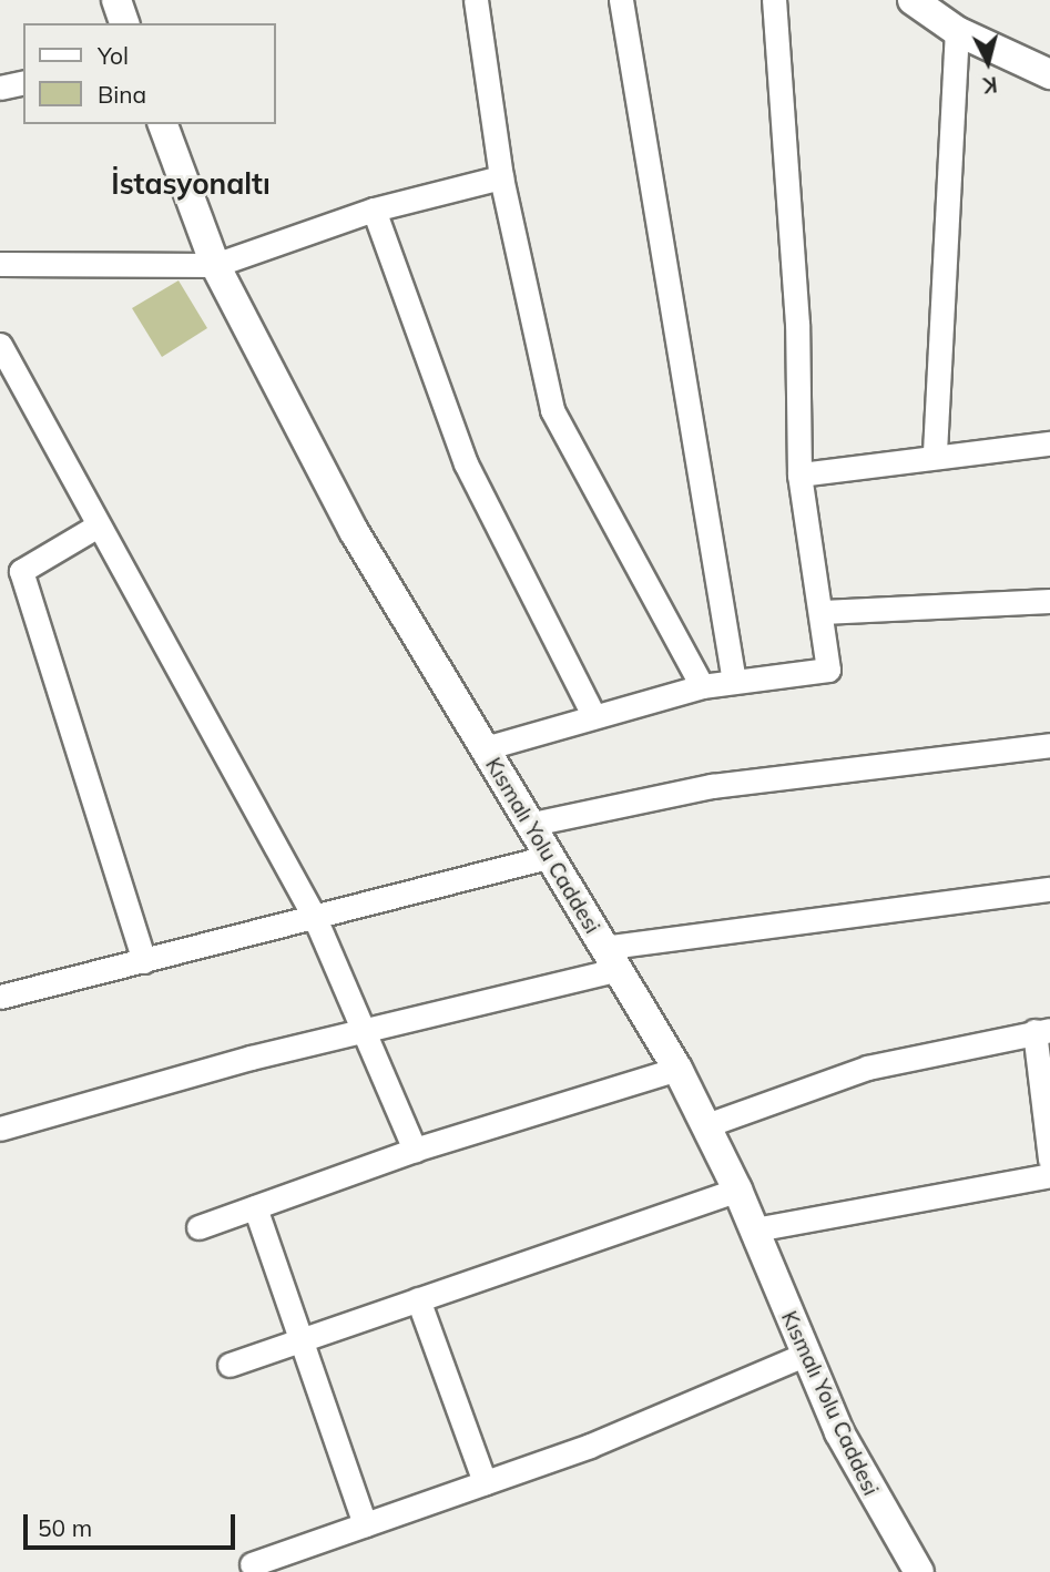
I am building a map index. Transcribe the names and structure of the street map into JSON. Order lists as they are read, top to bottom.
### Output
{
  "streets": {
    "street": ["Kısmalı Yolu Caddesi"]
  },
  "districts": ["İstasyonaltı"],
  "legend": ["Yol", "Bina"],
  "scale_bar": "50 m",
  "north": "bottom"
}
